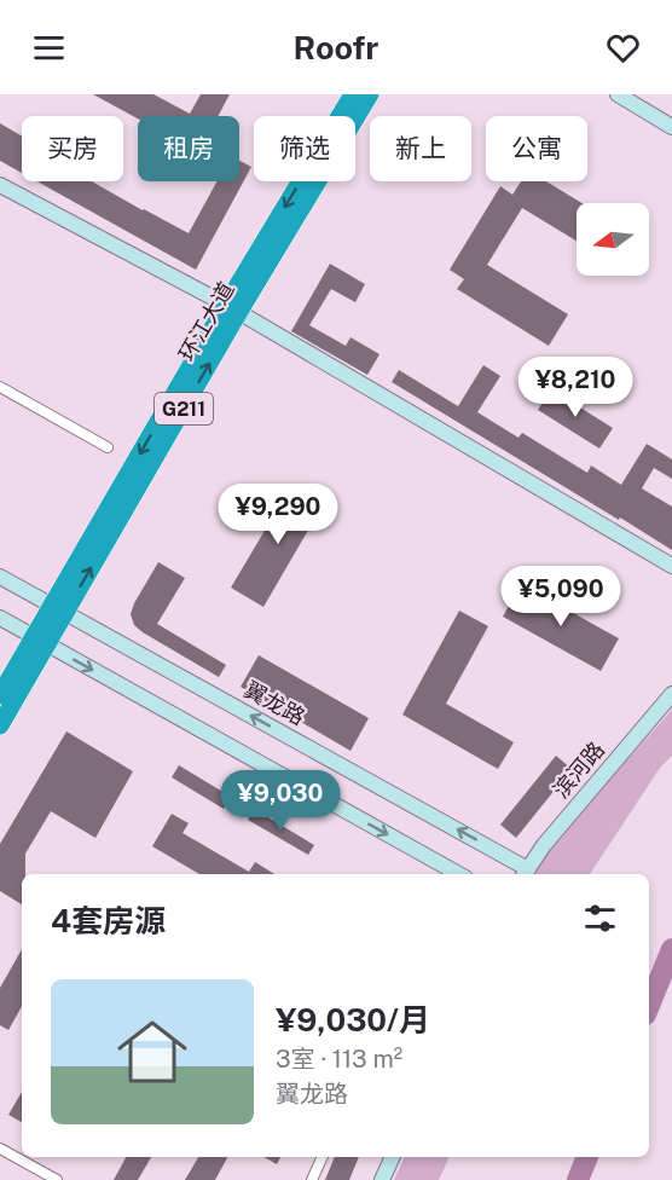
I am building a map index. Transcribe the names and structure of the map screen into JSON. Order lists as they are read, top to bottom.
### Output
{
  "streets": {
    "highway": ["环江大道", "G211"],
    "main road": ["翼龙路", "滨河路"]
  },
  "crossings": [
    ["环江大道", "翼龙路"],
    ["翼龙路", "滨河路"]
  ],
  "north": "left",
  "page": {
    "header": "Roofr",
    "chip": [
      "买房",
      "租房",
      "筛选",
      "新上",
      "公寓"
    ],
    "price": [
      "¥8,210",
      "¥9,290",
      "¥5,090",
      "¥9,030"
    ],
    "heading": "4套房源",
    "list": [
      {
        "name": "¥9,030/月",
        "note": "3室 · 113 m² · 翼龙路"
      }
    ]
  }
}
